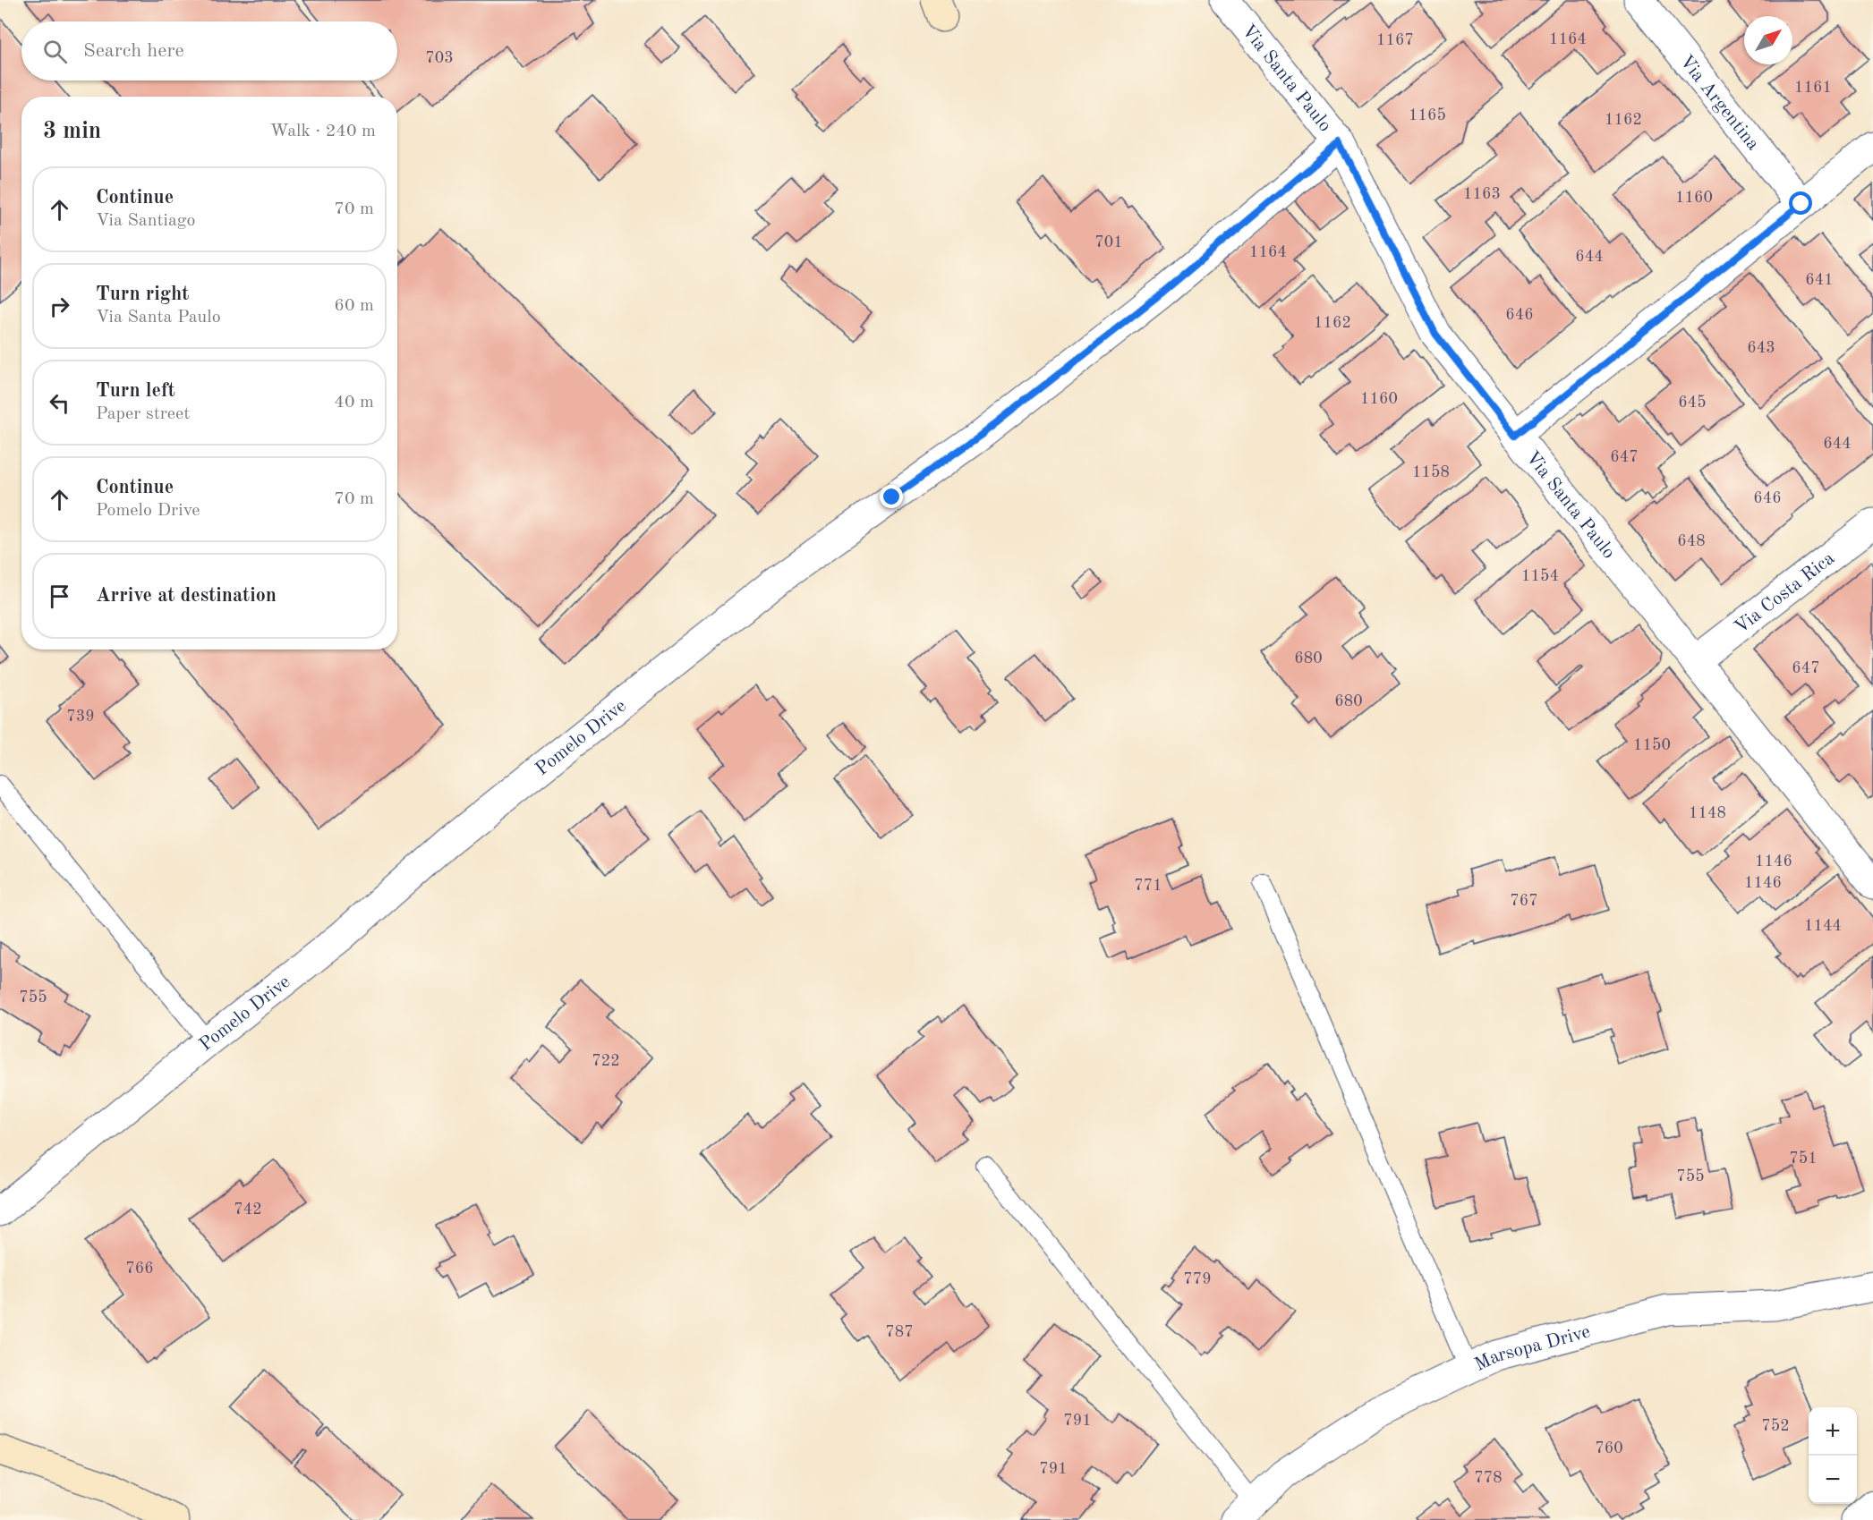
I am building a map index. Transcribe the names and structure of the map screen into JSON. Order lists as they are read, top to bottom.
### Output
{
  "streets": {
    "street": [
      "Via Santa Paulo",
      "Via Argentina",
      "Via Costa Rica",
      "Pomelo Drive",
      "Marsopa Drive"
    ]
  },
  "crossings": [
    ["Via Santa Paulo", "Via Costa Rica"],
    ["Via Santa Paulo", "Pomelo Drive"]
  ],
  "house_numbers": [
    "1164",
    "1167",
    "703",
    "1161",
    "1165",
    "1162",
    "1163",
    "1160",
    "701",
    "1164",
    "644",
    "641",
    "646",
    "1162",
    "643",
    "1160",
    "645",
    "644",
    "647",
    "1158",
    "646",
    "648",
    "1154",
    "680",
    "647",
    "680",
    "739",
    "1150",
    "1148",
    "1146",
    "1146",
    "771",
    "767",
    "1144",
    "755",
    "722",
    "751",
    "755",
    "742",
    "766",
    "779",
    "787",
    "791",
    "752",
    "760",
    "791",
    "778"
  ],
  "north": "top right",
  "page": {
    "search": "Search here",
    "heading": ["3 min", "Walk · 240 m"],
    "list": [
      ["Continue", "Via Santiago", "70 m"],
      ["Turn right", "Via Santa Paulo", "60 m"],
      ["Turn left", "Paper street", "40 m"],
      ["Continue", "Pomelo Drive", "70 m"],
      "Arrive at destination"
    ],
    "map_buttons": ["+", "−"]
  }
}
